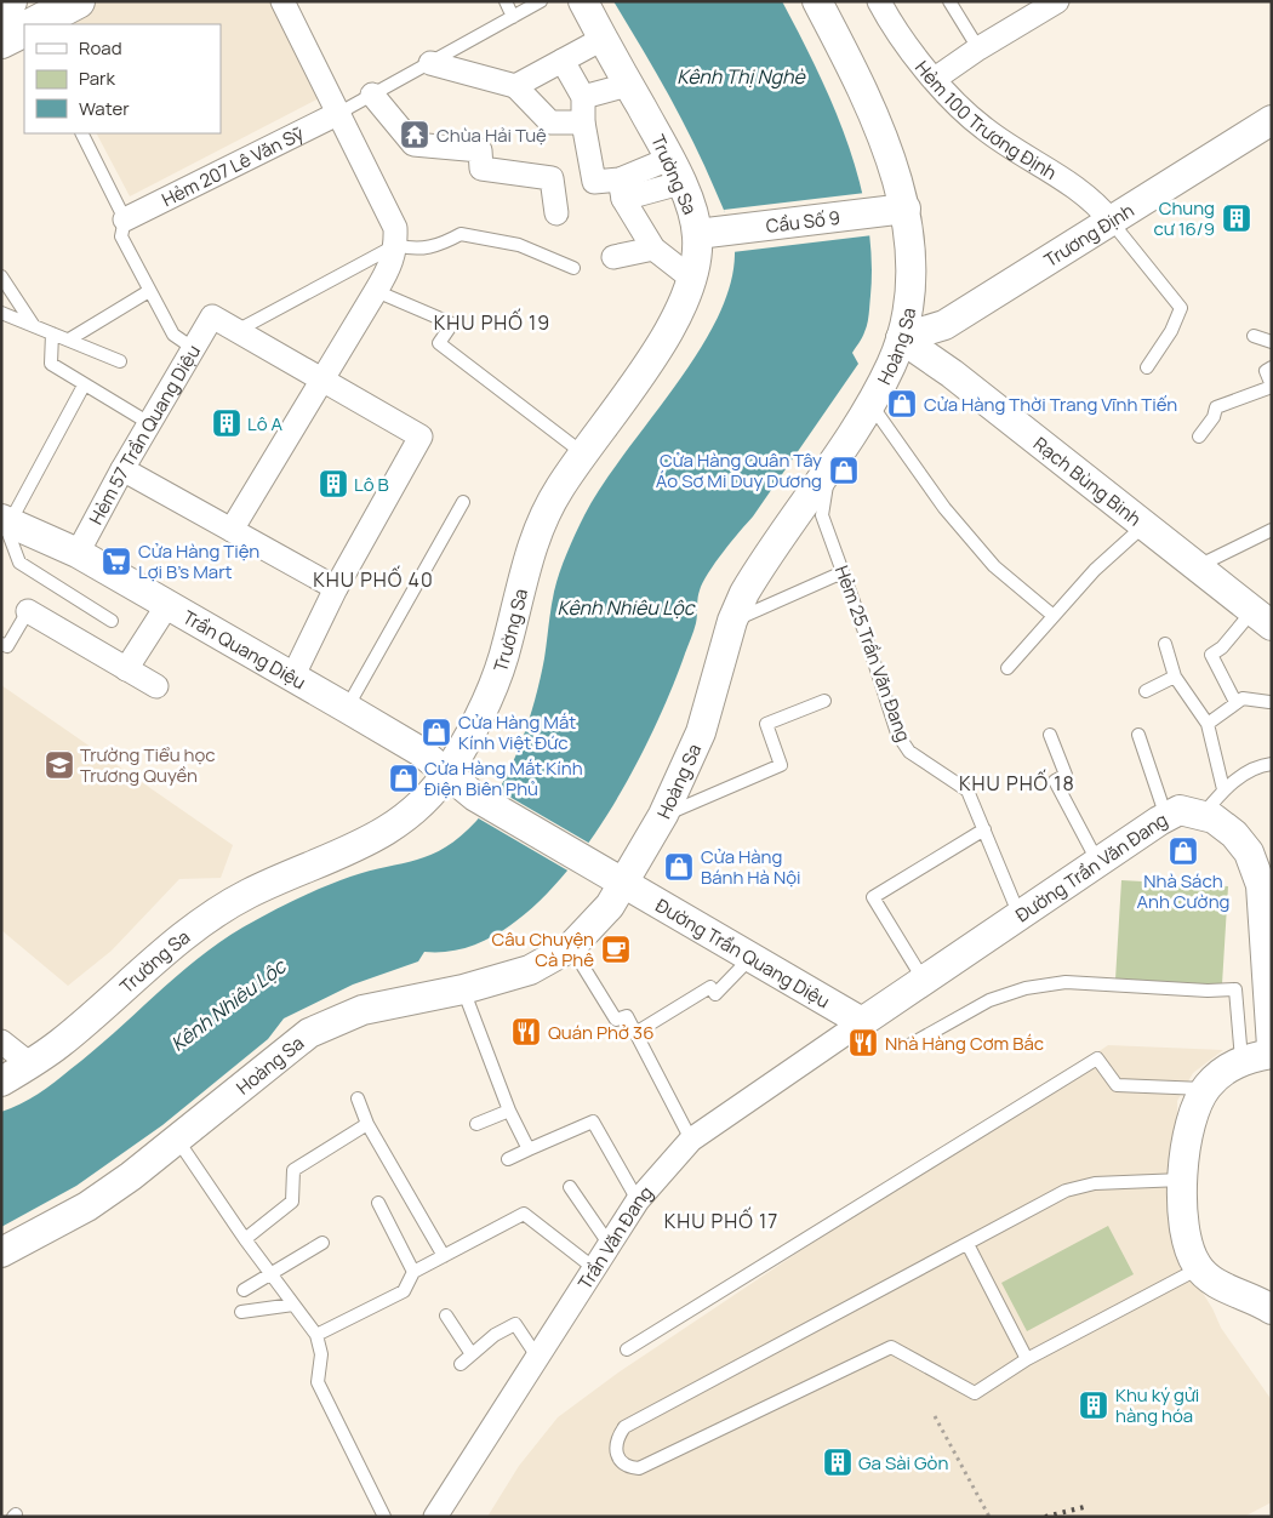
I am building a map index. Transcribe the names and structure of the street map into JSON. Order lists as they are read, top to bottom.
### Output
{
  "streets": {
    "street": [
      "Hẻm 100 Trương Định",
      "Hẻm 207 Lê Văn Sỹ",
      "Trường Sa",
      "Cầu Số 9",
      "Trương Định",
      "Hoàng Sa",
      "Hẻm 57 Trần Quang Diệu",
      "Rạch Bùng Binh",
      "Trần Quang Diệu",
      "Đường Trần Văn Đang",
      "Đường Trần Quang Diệu",
      "Trần Văn Ðang"
    ],
    "lane": ["Hẻm 25 Trần Văn Đang"]
  },
  "crossings": [
    ["Hẻm 100 Trương Định", "Trương Định"],
    ["Trường Sa", "Cầu Số 9"],
    ["Trường Sa", "Trần Quang Diệu"],
    ["Cầu Số 9", "Hoàng Sa"],
    ["Trương Định", "Hoàng Sa"],
    ["Trương Định", "Rạch Bùng Binh"],
    ["Hoàng Sa", "Rạch Bùng Binh"],
    ["Hoàng Sa", "Trần Quang Diệu"],
    ["Hoàng Sa", "Hẻm 25 Trần Văn Đang"],
    ["Hoàng Sa", "Đường Trần Quang Diệu"],
    ["Hẻm 57 Trần Quang Diệu", "Trần Quang Diệu"],
    ["Trần Quang Diệu", "Đường Trần Quang Diệu"],
    ["Hẻm 25 Trần Văn Đang", "Đường Trần Văn Đang"],
    ["Đường Trần Văn Đang", "Đường Trần Quang Diệu"],
    ["Đường Trần Văn Đang", "Trần Văn Ðang"],
    ["Đường Trần Quang Diệu", "Trần Văn Ðang"]
  ],
  "districts": [
    "KHU PHỐ 19",
    "KHU PHỐ 40",
    "KHU PHỐ 18",
    "KHU PHỐ 17"
  ],
  "water": ["Kênh Thị Nghè", "Kênh Nhiêu Lộc"],
  "places": {
    "temple": ["Chùa Hải Tuệ"],
    "building": [
      "Chung cư 16/9",
      "Lô A",
      "Lô B",
      "Khu ký gửi hàng hóa",
      "Ga Sài Gòn"
    ],
    "shop": [
      "Cửa Hàng Thời Trang Vĩnh Tiến",
      "Cửa Hàng Quân Tây Áo Sơ Mi Duy Dương",
      "Cửa Hàng Mắt Kính Việt Đức",
      "Cửa Hàng Mắt Kính Điện Biên Phủ",
      "Nhà Sách Anh Cường",
      "Cửa Hàng Bánh Hà Nội"
    ],
    "supermarket": ["Cửa Hàng Tiện Lợi B's Mart"],
    "school or university": ["Trường Tiểu học Trương Quyền"],
    "cafe": ["Câu Chuyện Cà Phê"],
    "restaurant": ["Quán Phở 36", "Nhà Hàng Cơm Bắc"]
  },
  "legend": ["Road", "Park", "Water"]
}
